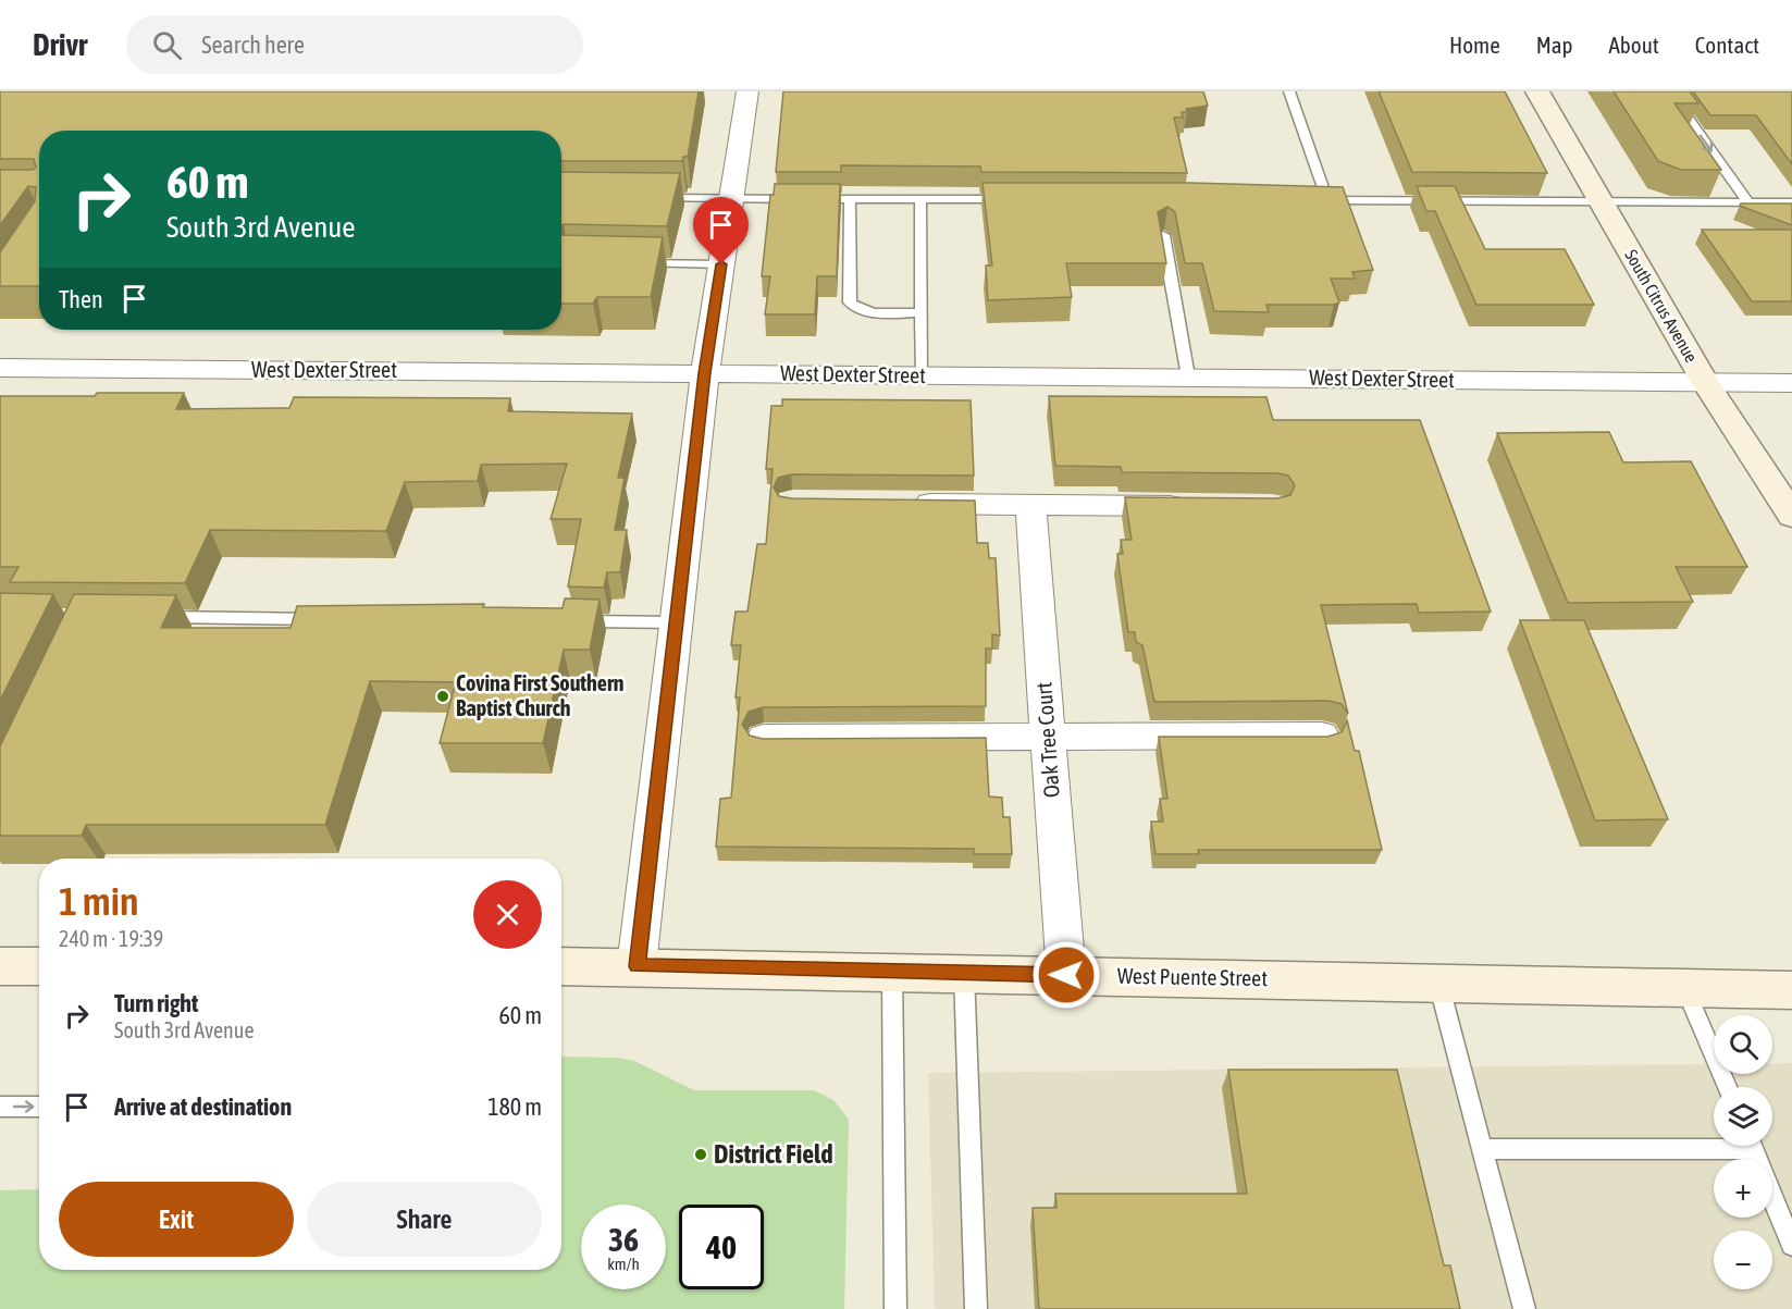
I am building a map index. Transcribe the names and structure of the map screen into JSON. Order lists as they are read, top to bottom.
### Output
{
  "streets": {
    "street": [
      "South Citrus Avenue",
      "West Dexter Street",
      "Oak Tree Court",
      "West Puente Street"
    ]
  },
  "crossings": [
    ["South Citrus Avenue", "West Dexter Street"],
    ["Oak Tree Court", "West Puente Street"]
  ],
  "places": ["Covina First Southern Baptist Church", "District Field"],
  "page": {
    "header": "Drivr",
    "search": "Search here",
    "nav": [
      "Home",
      "Map",
      "About",
      "Contact"
    ],
    "turn": ["60 m", "South 3rd Avenue"],
    "then": "Then",
    "heading": ["1 min", "240 m · 19:39"],
    "list": [
      {
        "name": "Turn right",
        "note": "South 3rd Avenue",
        "value": "60 m"
      },
      {
        "name": "Arrive at destination",
        "value": "180 m"
      }
    ],
    "map_buttons": ["+", "−"],
    "buttons": ["Exit", "Share"],
    "speed": "36 km/h",
    "limit": "40"
  }
}
